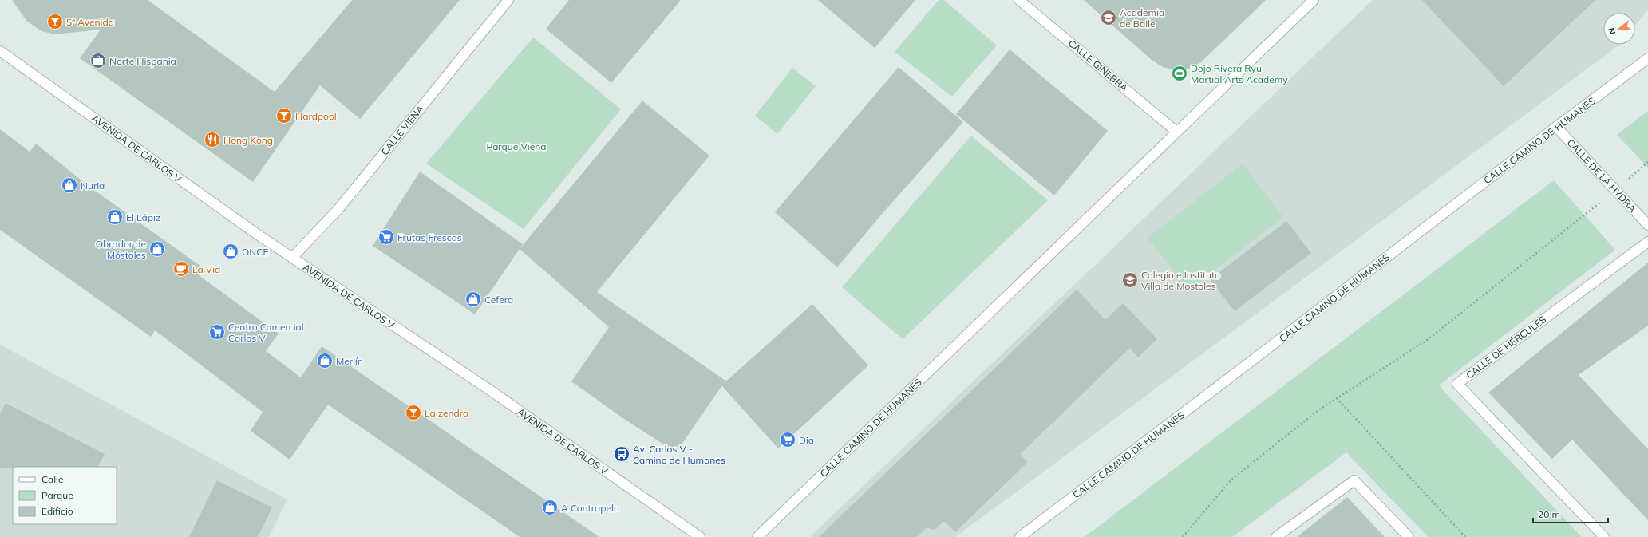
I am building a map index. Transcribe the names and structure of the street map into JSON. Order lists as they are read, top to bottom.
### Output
{
  "streets": {
    "street": [
      "CALLE GINEBRA",
      "CALLE VIENA",
      "CALLE CAMINO DE HUMANES",
      "AVENIDA DE CARLOS V",
      "CALLE DE LA HYDRA",
      "CALLE DE HÉRCULES"
    ]
  },
  "crossings": [
    ["CALLE GINEBRA", "CALLE CAMINO DE HUMANES"],
    ["CALLE VIENA", "AVENIDA DE CARLOS V"],
    ["CALLE CAMINO DE HUMANES", "CALLE DE LA HYDRA"]
  ],
  "parks": ["Parque Viena"],
  "places": {
    "school or university": ["Academia de Baile", "Colegio e Instituto Villa de Mostoles"],
    "bar": ["5ª Avenida", "Hardpool", "La zendra"],
    "office": ["Norte Hispania"],
    "sports": ["Dojo Rivera Ryu Martial Arts Academy"],
    "restaurant": ["Hong Kong"],
    "shop": [
      "Nuria",
      "El Lápiz",
      "Obrador de Móstoles",
      "ONCE",
      "Cefera",
      "Merlín",
      "A Contrapelo"
    ],
    "supermarket": ["Frutas Frescas", "Centro Comercial Carlos V", "Dia"],
    "cafe": ["La Vid"],
    "bus stop": ["Av. Carlos V - Camino de Humanes"]
  },
  "legend": ["Calle", "Parque", "Edificio"],
  "scale_bar": "20 m",
  "north": "left"
}
